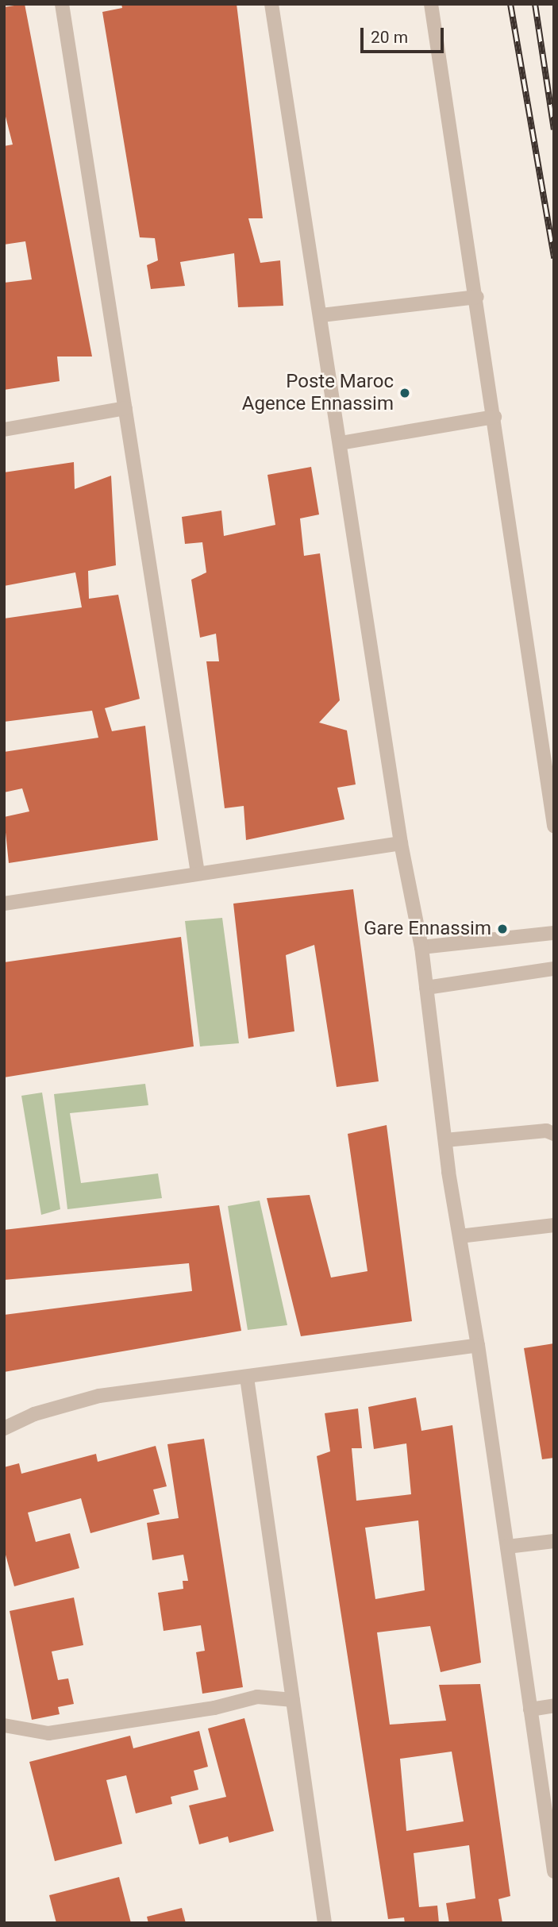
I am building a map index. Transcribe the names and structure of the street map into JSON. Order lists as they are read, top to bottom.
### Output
{
  "places": ["Poste Maroc Agence Ennassim", "Gare Ennassim"],
  "scale_bar": "20 m"
}
